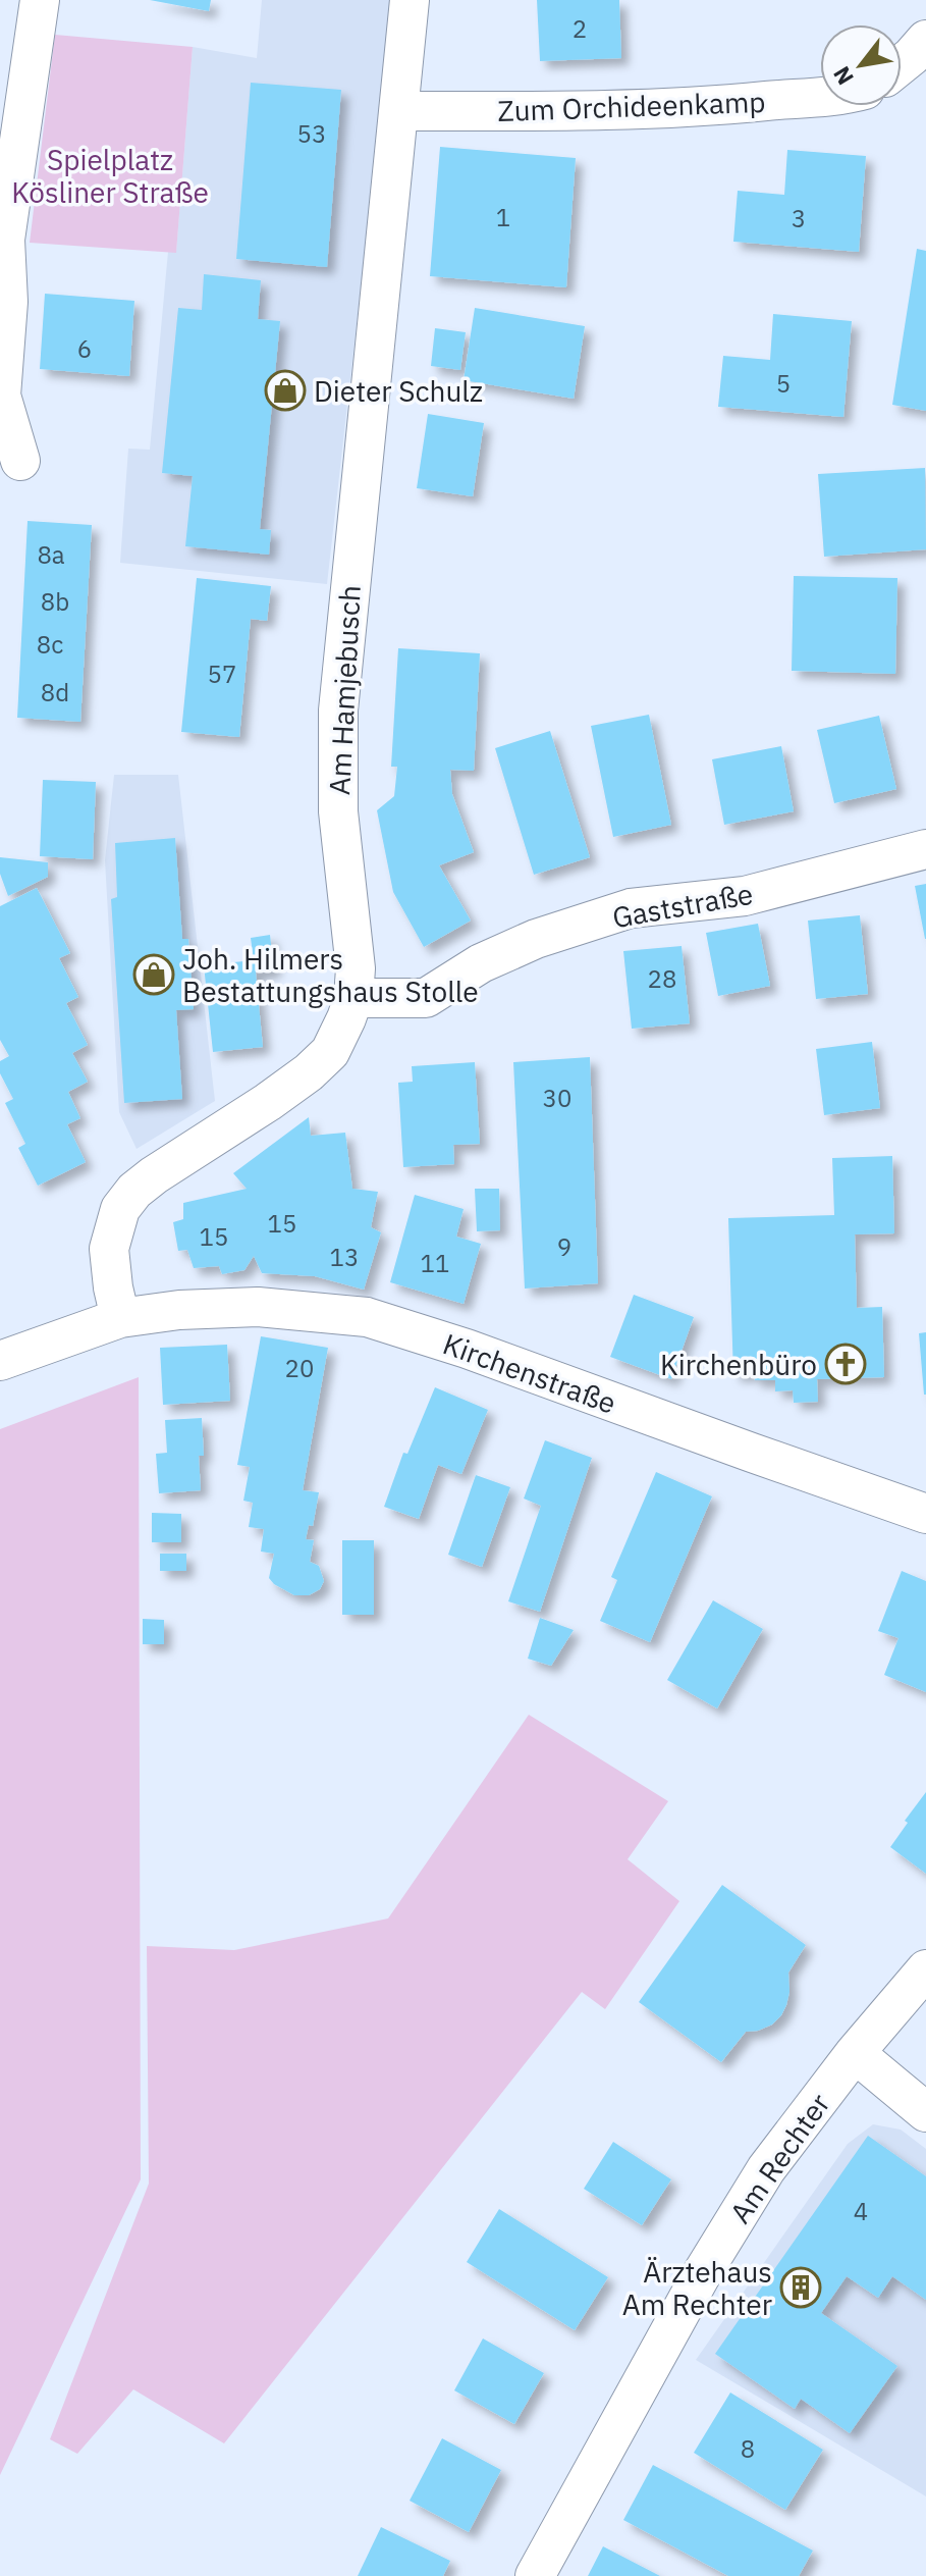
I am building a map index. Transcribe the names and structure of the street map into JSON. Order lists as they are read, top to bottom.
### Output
{
  "streets": {
    "street": [
      "Zum Orchideenkamp",
      "Am Hamjebusch",
      "Gaststraße",
      "Kirchenstraße",
      "Am Rechter"
    ]
  },
  "crossings": [
    ["Zum Orchideenkamp", "Am Hamjebusch"],
    ["Am Hamjebusch", "Gaststraße"],
    ["Am Hamjebusch", "Kirchenstraße"]
  ],
  "parks": ["Spielplatz Kösliner Straße"],
  "places": {
    "shop": ["Dieter Schulz", "Joh. Hilmers Bestattungshaus Stolle"],
    "church": ["Kirchenbüro"],
    "building": ["Ärztehaus Am Rechter"]
  },
  "house_numbers": [
    "2",
    "53",
    "1",
    "3",
    "6",
    "5",
    "8a",
    "8b",
    "8c",
    "57",
    "8d",
    "28",
    "30",
    "15",
    "15",
    "9",
    "13",
    "11",
    "20",
    "4",
    "8"
  ],
  "north": "bottom left"
}
